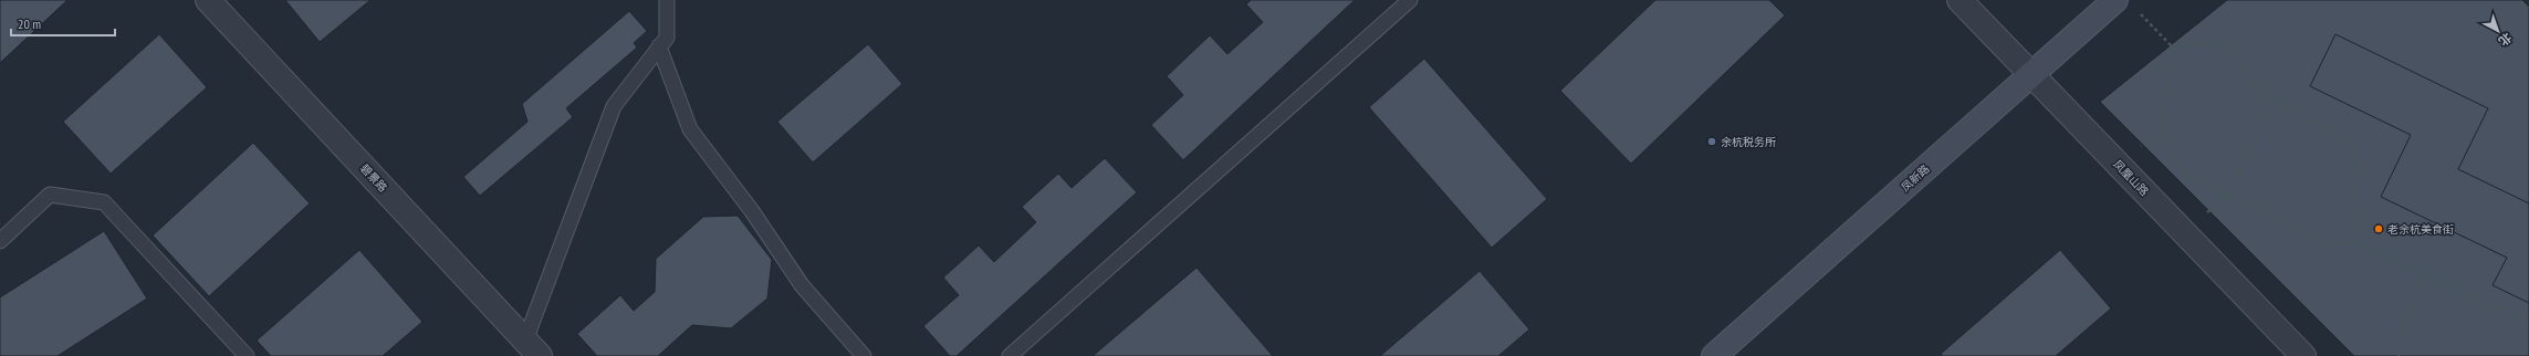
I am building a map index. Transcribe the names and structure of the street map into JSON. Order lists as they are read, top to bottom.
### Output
{
  "streets": {
    "main road": ["凤新路"],
    "street": ["碧景路", "凤凰山路"]
  },
  "crossings": [
    ["凤新路", "凤凰山路"]
  ],
  "places": ["余杭税务所", "老余杭美食街"],
  "scale_bar": "20 m",
  "north": "bottom right"
}
